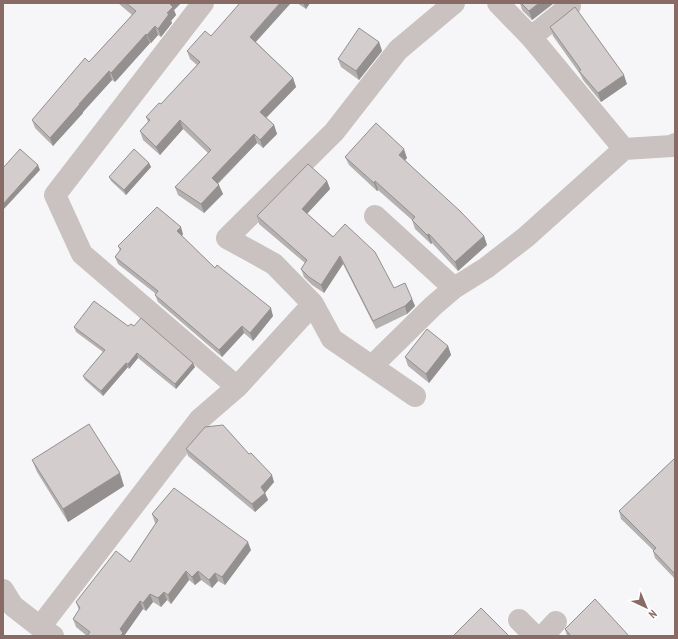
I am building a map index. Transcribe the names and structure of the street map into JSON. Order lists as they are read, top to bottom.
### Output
{
  "north": "bottom right"
}
